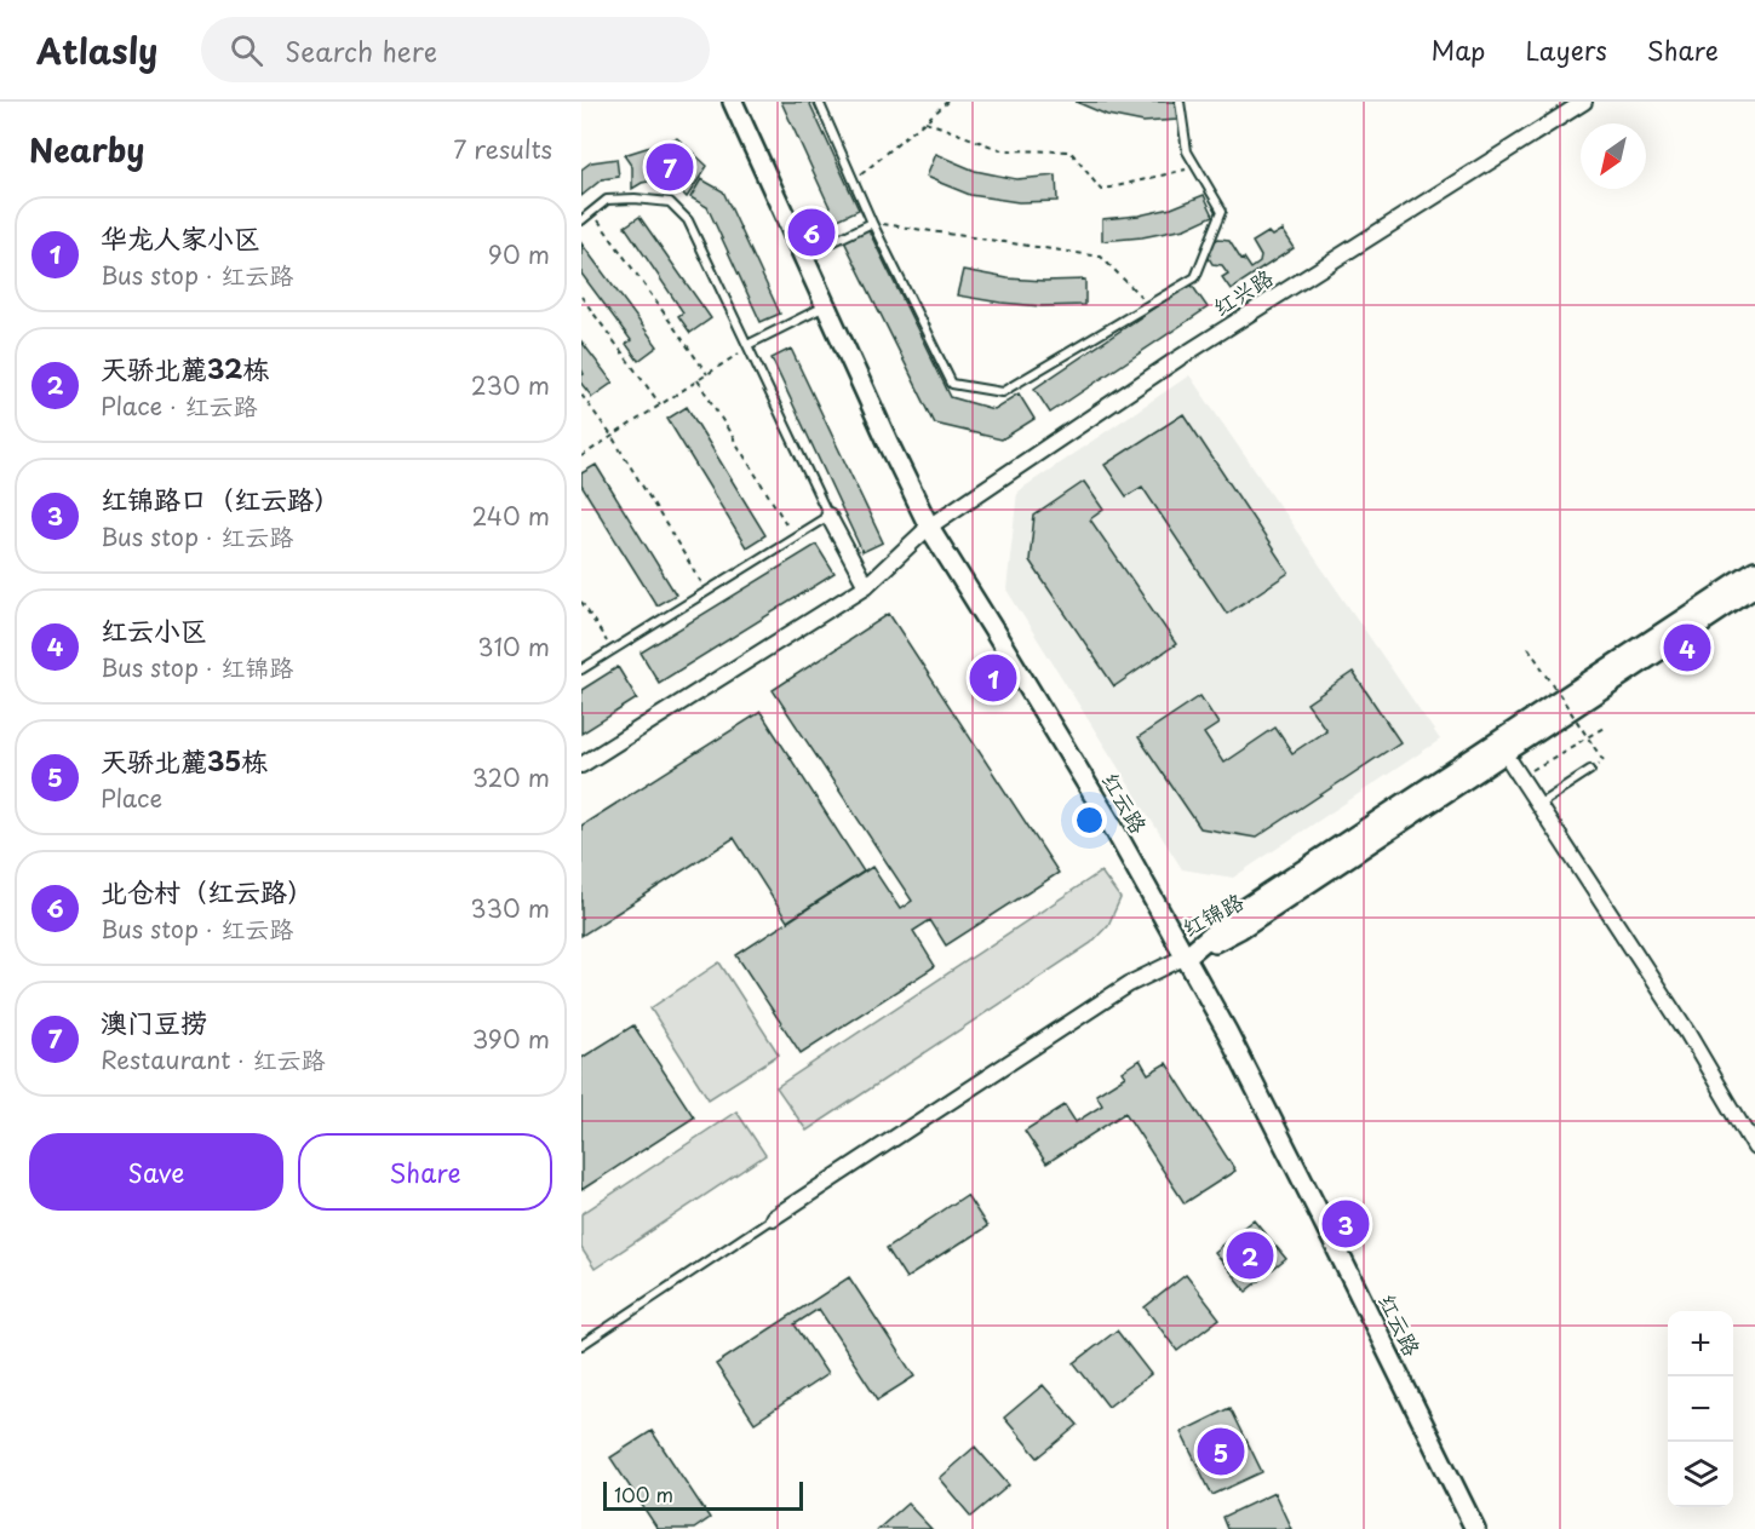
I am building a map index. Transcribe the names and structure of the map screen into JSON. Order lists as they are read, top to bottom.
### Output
{
  "streets": {
    "street": ["红兴路", "红云路", "红锦路"]
  },
  "crossings": [
    ["红兴路", "红云路"],
    ["红云路", "红锦路"]
  ],
  "scale_bar": "100 m",
  "north": "bottom left",
  "page": {
    "header": "Atlasly",
    "search": "Search here",
    "nav": ["Map", "Layers", "Share"],
    "heading": ["Nearby", "7 results"],
    "pins": [
      "7",
      "6",
      "4",
      "1",
      "3",
      "2",
      "5"
    ],
    "list": [
      {
        "mark": "1",
        "name": "华龙人家小区",
        "note": "Bus stop · 红云路",
        "value": "90 m"
      },
      {
        "mark": "2",
        "name": "天骄北麓32栋",
        "note": "Place · 红云路",
        "value": "230 m"
      },
      {
        "mark": "3",
        "name": "红锦路口（红云路）",
        "note": "Bus stop · 红云路",
        "value": "240 m"
      },
      {
        "mark": "4",
        "name": "红云小区",
        "note": "Bus stop · 红锦路",
        "value": "310 m"
      },
      {
        "mark": "5",
        "name": "天骄北麓35栋",
        "note": "Place",
        "value": "320 m"
      },
      {
        "mark": "6",
        "name": "北仓村（红云路）",
        "note": "Bus stop · 红云路",
        "value": "330 m"
      },
      {
        "mark": "7",
        "name": "澳门豆捞",
        "note": "Restaurant · 红云路",
        "value": "390 m"
      }
    ],
    "buttons": ["Save", "Share"],
    "map_buttons": ["+", "−"],
    "scale": "100 m"
  }
}
